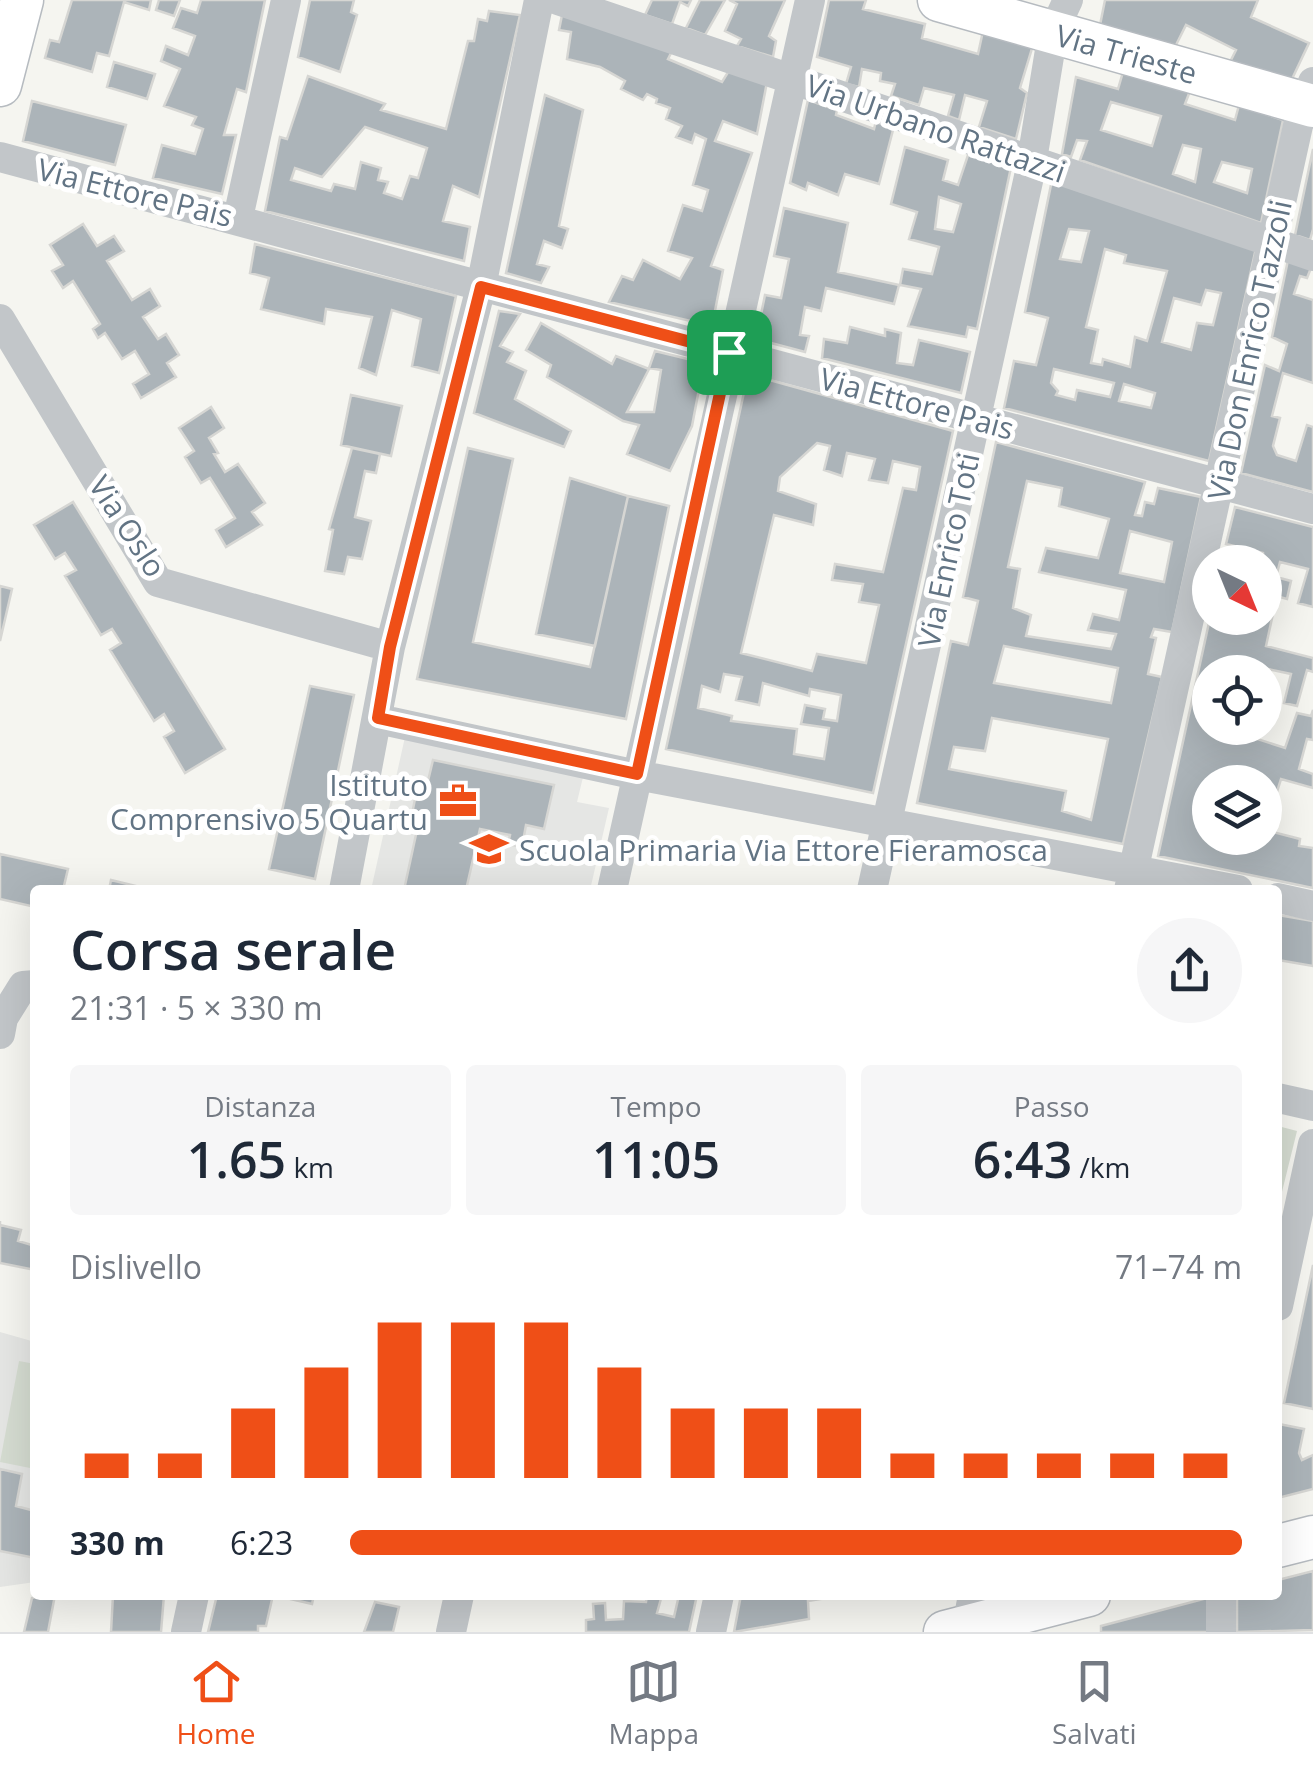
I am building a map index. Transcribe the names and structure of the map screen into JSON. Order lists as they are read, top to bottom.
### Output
{
  "streets": {
    "street": [
      "Via Trieste",
      "Via Urbano Rattazzi",
      "Via Ettore Pais",
      "Via Don Enrico Tazzoli",
      "Via Oslo",
      "Via Enrico Toti"
    ]
  },
  "crossings": [
    ["Via Trieste", "Via Don Enrico Tazzoli"],
    ["Via Trieste", "Via Enrico Toti"],
    ["Via Urbano Rattazzi", "Via Don Enrico Tazzoli"],
    ["Via Urbano Rattazzi", "Via Enrico Toti"],
    ["Via Ettore Pais", "Via Don Enrico Tazzoli"],
    ["Via Ettore Pais", "Via Enrico Toti"]
  ],
  "places": {
    "office": ["Istituto Comprensivo 5 Quartu"],
    "school or university": ["Scuola Primaria Via Ettore Fieramosca"]
  },
  "north": "bottom right",
  "page": {
    "heading": ["Corsa serale", "21:31 · 5 × 330 m"],
    "stats": [
      ["Distanza", "1.65 km"],
      ["Tempo", "11:05"],
      ["Passo", "6:43 /km"]
    ],
    "chart": ["Dislivello", "71–74 m"],
    "list": [
      {
        "name": "330 m",
        "note": "6:23"
      }
    ],
    "tabs": ["Home", "Mappa", "Salvati"]
  }
}
